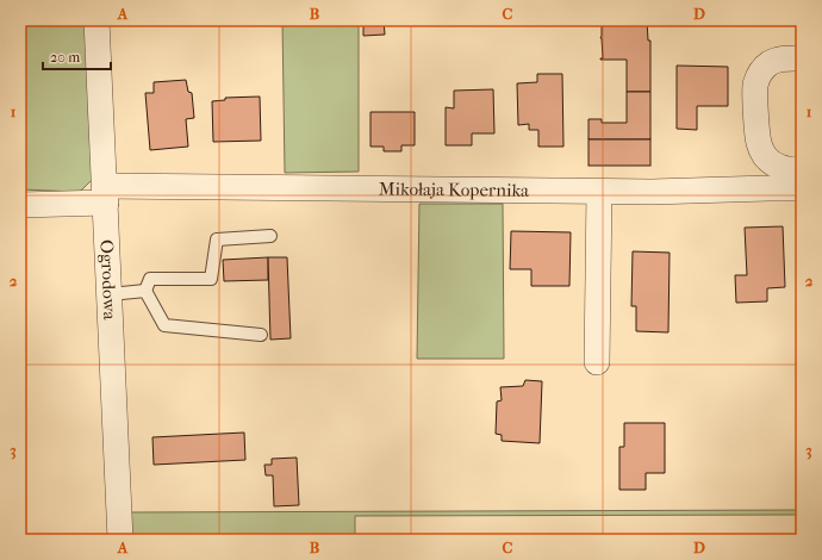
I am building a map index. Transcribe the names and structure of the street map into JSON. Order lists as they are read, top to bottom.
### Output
{
  "streets": {
    "street": ["Mikołaja Kopernika", "Ogrodowa"]
  },
  "crossings": [
    ["Mikołaja Kopernika", "Ogrodowa"]
  ],
  "scale_bar": "20 m",
  "grid": {
    "columns": [
      "A",
      "B",
      "C",
      "D"
    ],
    "rows": ["1", "2", "3"]
  }
}
